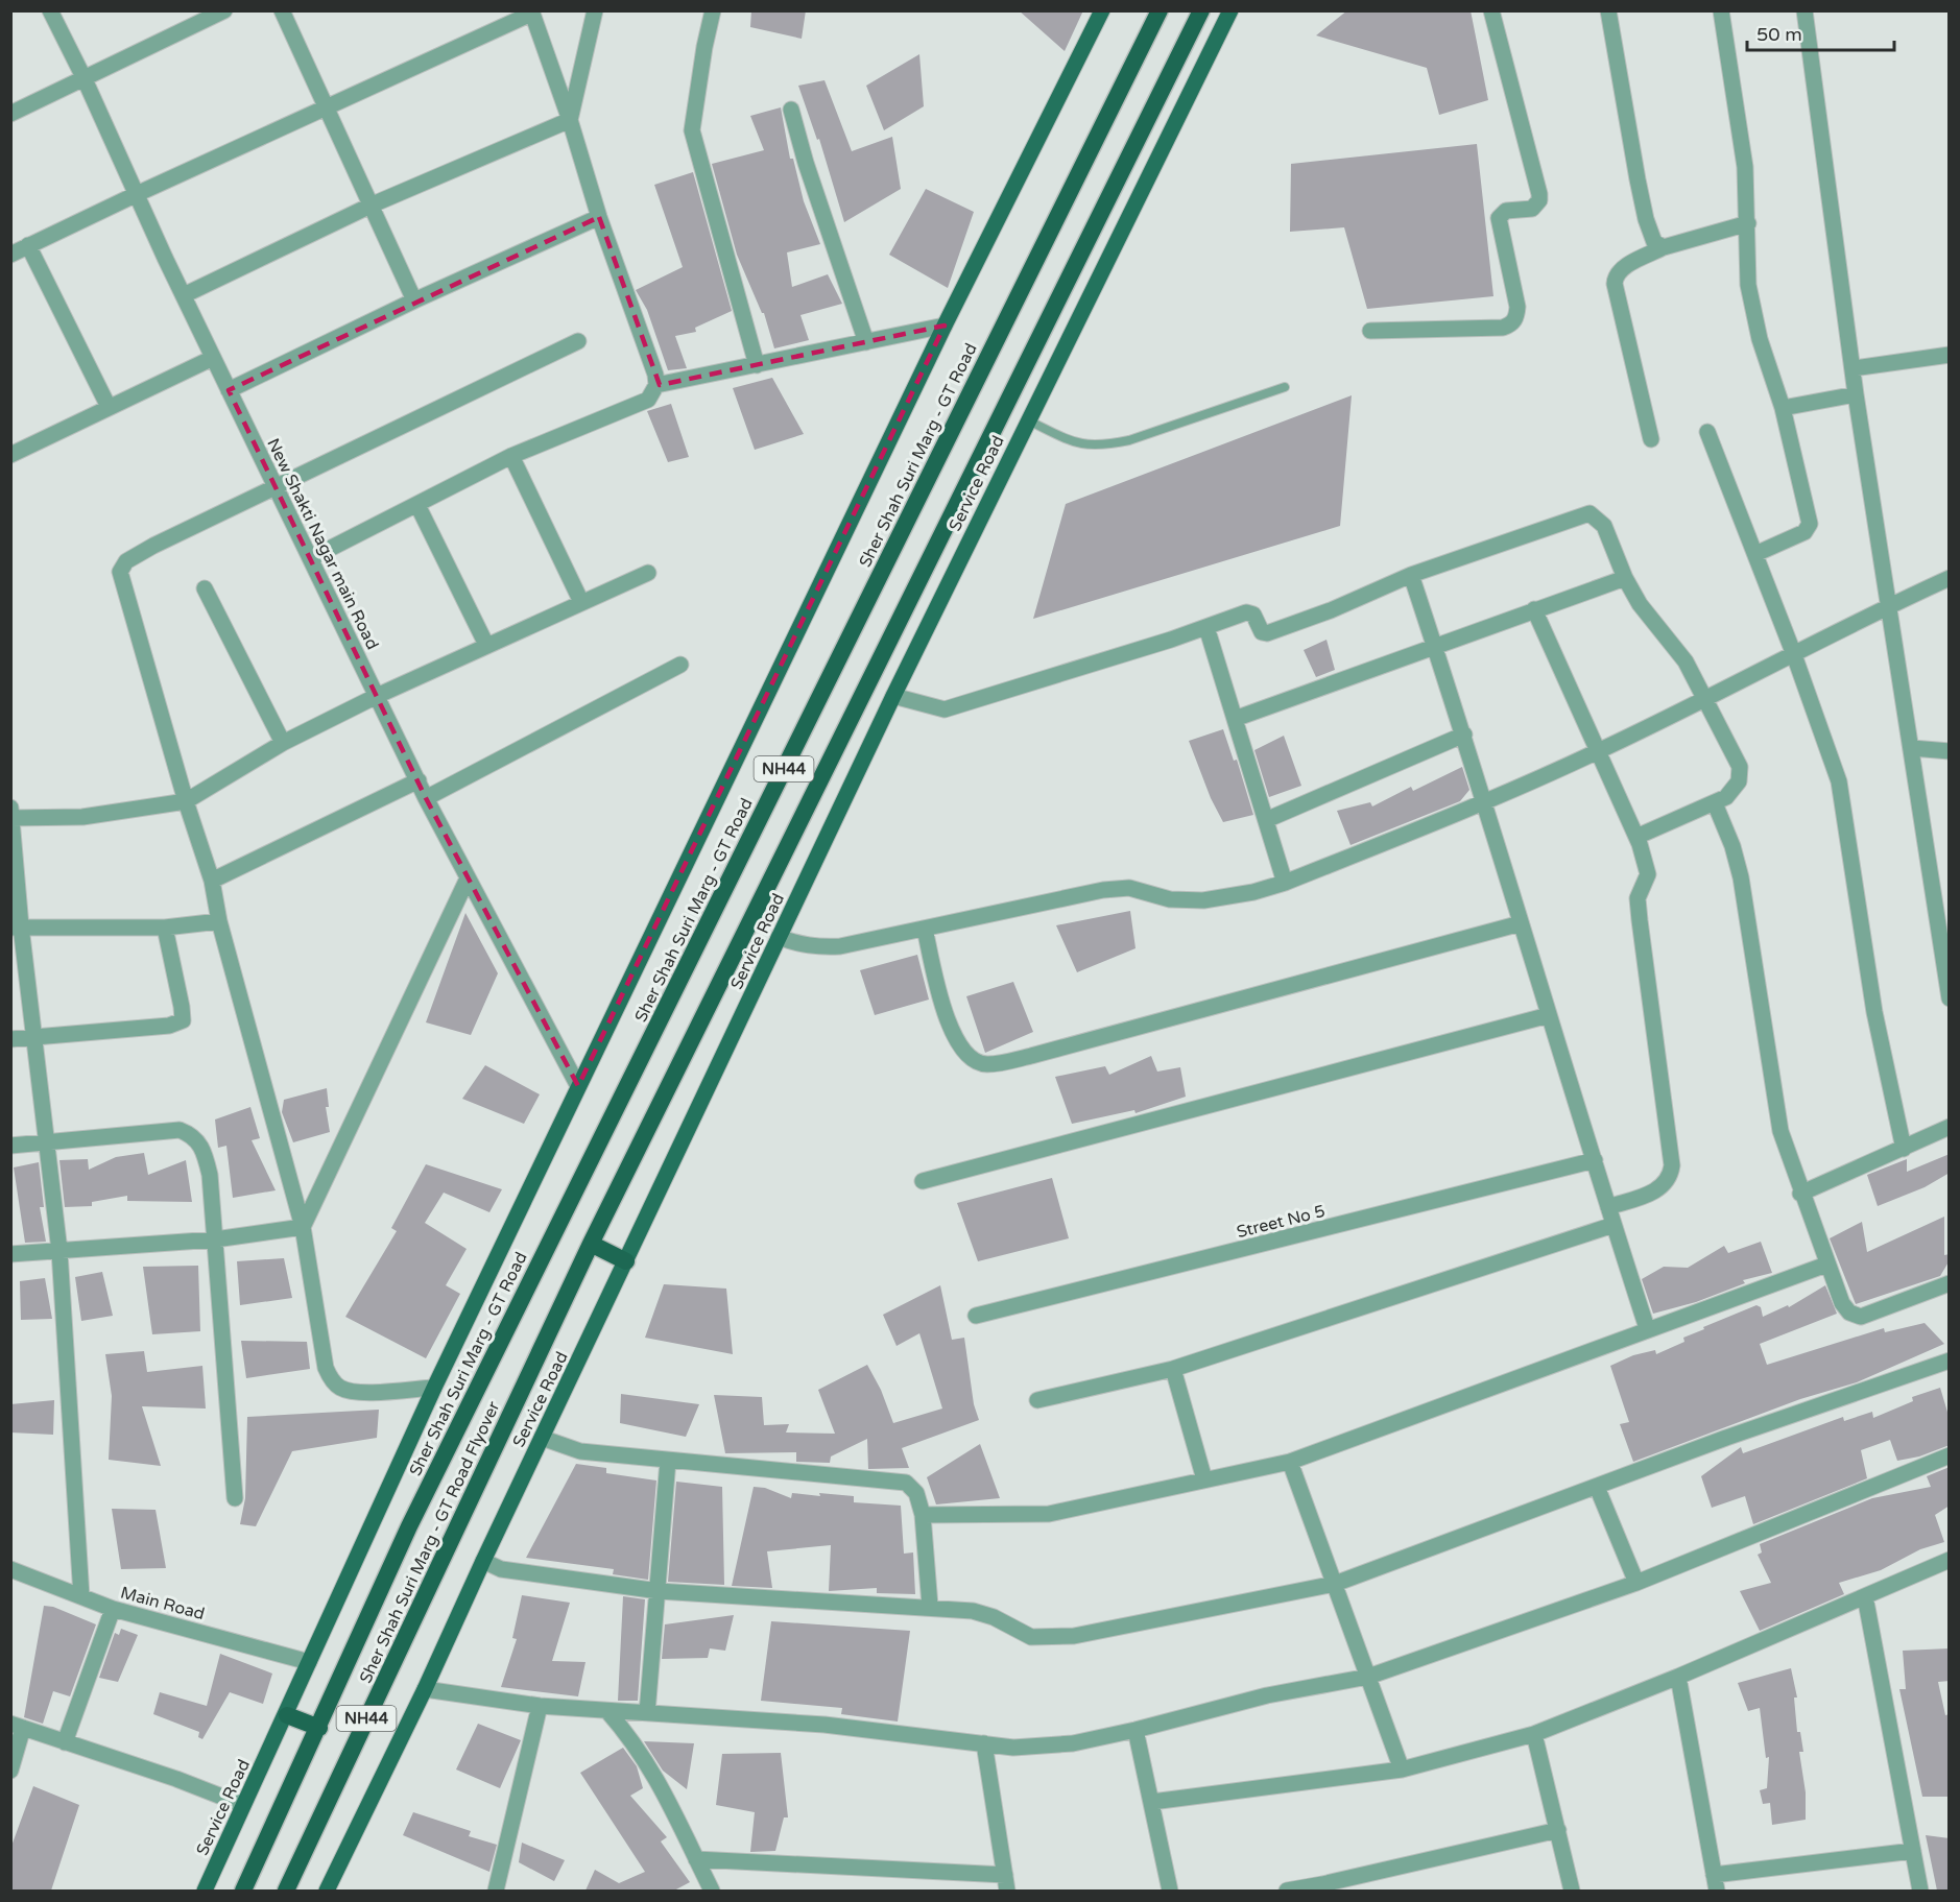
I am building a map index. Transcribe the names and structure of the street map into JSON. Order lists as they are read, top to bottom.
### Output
{
  "streets": {
    "highway": ["Sher Shah Suri Marg - GT Road", "NH44", "Sher Shah Suri Marg - GT Road Flyover"],
    "main road": ["Service Road"],
    "street": ["New Shakti Nagar main Road", "Street No 5", "Main Road"]
  },
  "crossings": [
    ["Sher Shah Suri Marg - GT Road", "NH44"],
    ["Service Road", "New Shakti Nagar main Road"],
    ["Service Road", "Main Road"],
    ["NH44", "Sher Shah Suri Marg - GT Road Flyover"]
  ],
  "scale_bar": "50 m"
}
